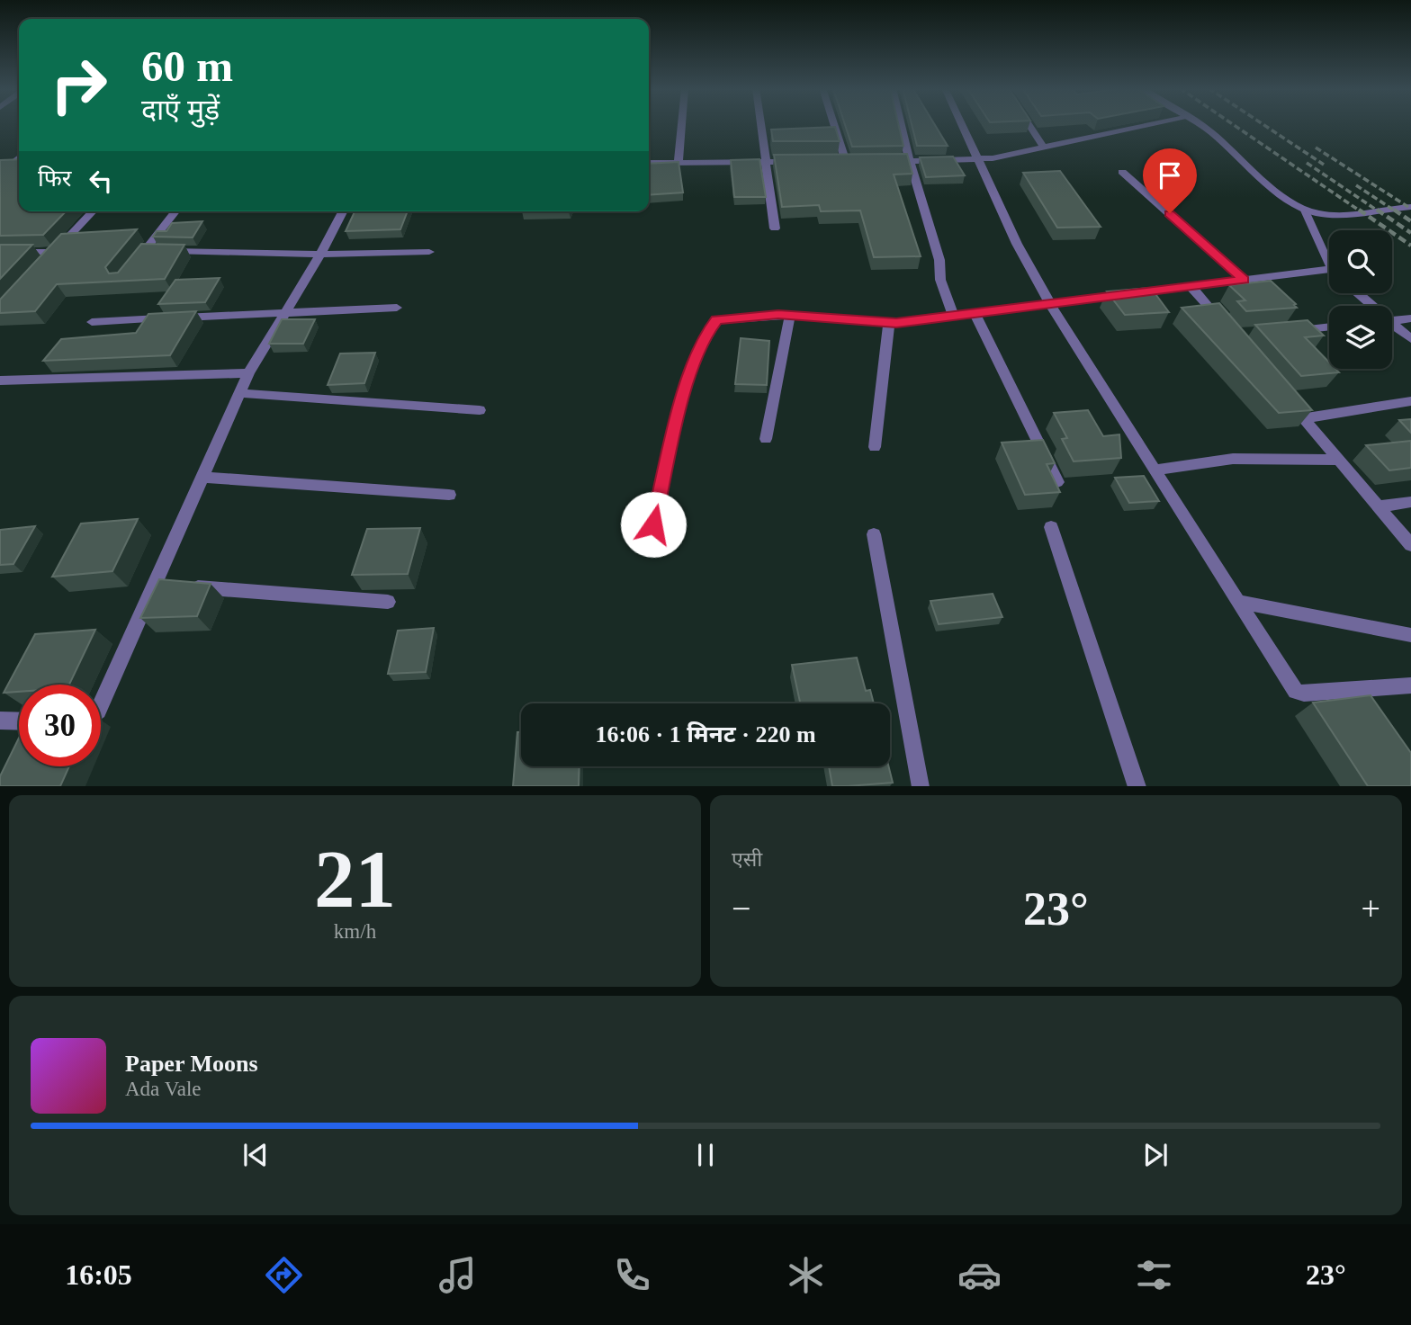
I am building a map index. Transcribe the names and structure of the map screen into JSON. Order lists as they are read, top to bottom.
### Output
{
  "page": {
    "turn": ["60 m", "दाएँ मुड़ें"],
    "then": "फिर",
    "limit": "30",
    "trip": "16:06 · 1 मिनट · 220 m",
    "tile": [
      ["21", "km/h"],
      "एसी"
    ],
    "heat": ["−", "23°", "+"],
    "song": ["Paper Moons", "Ada Vale"],
    "tabs": ["16:05", "23°"]
  }
}
